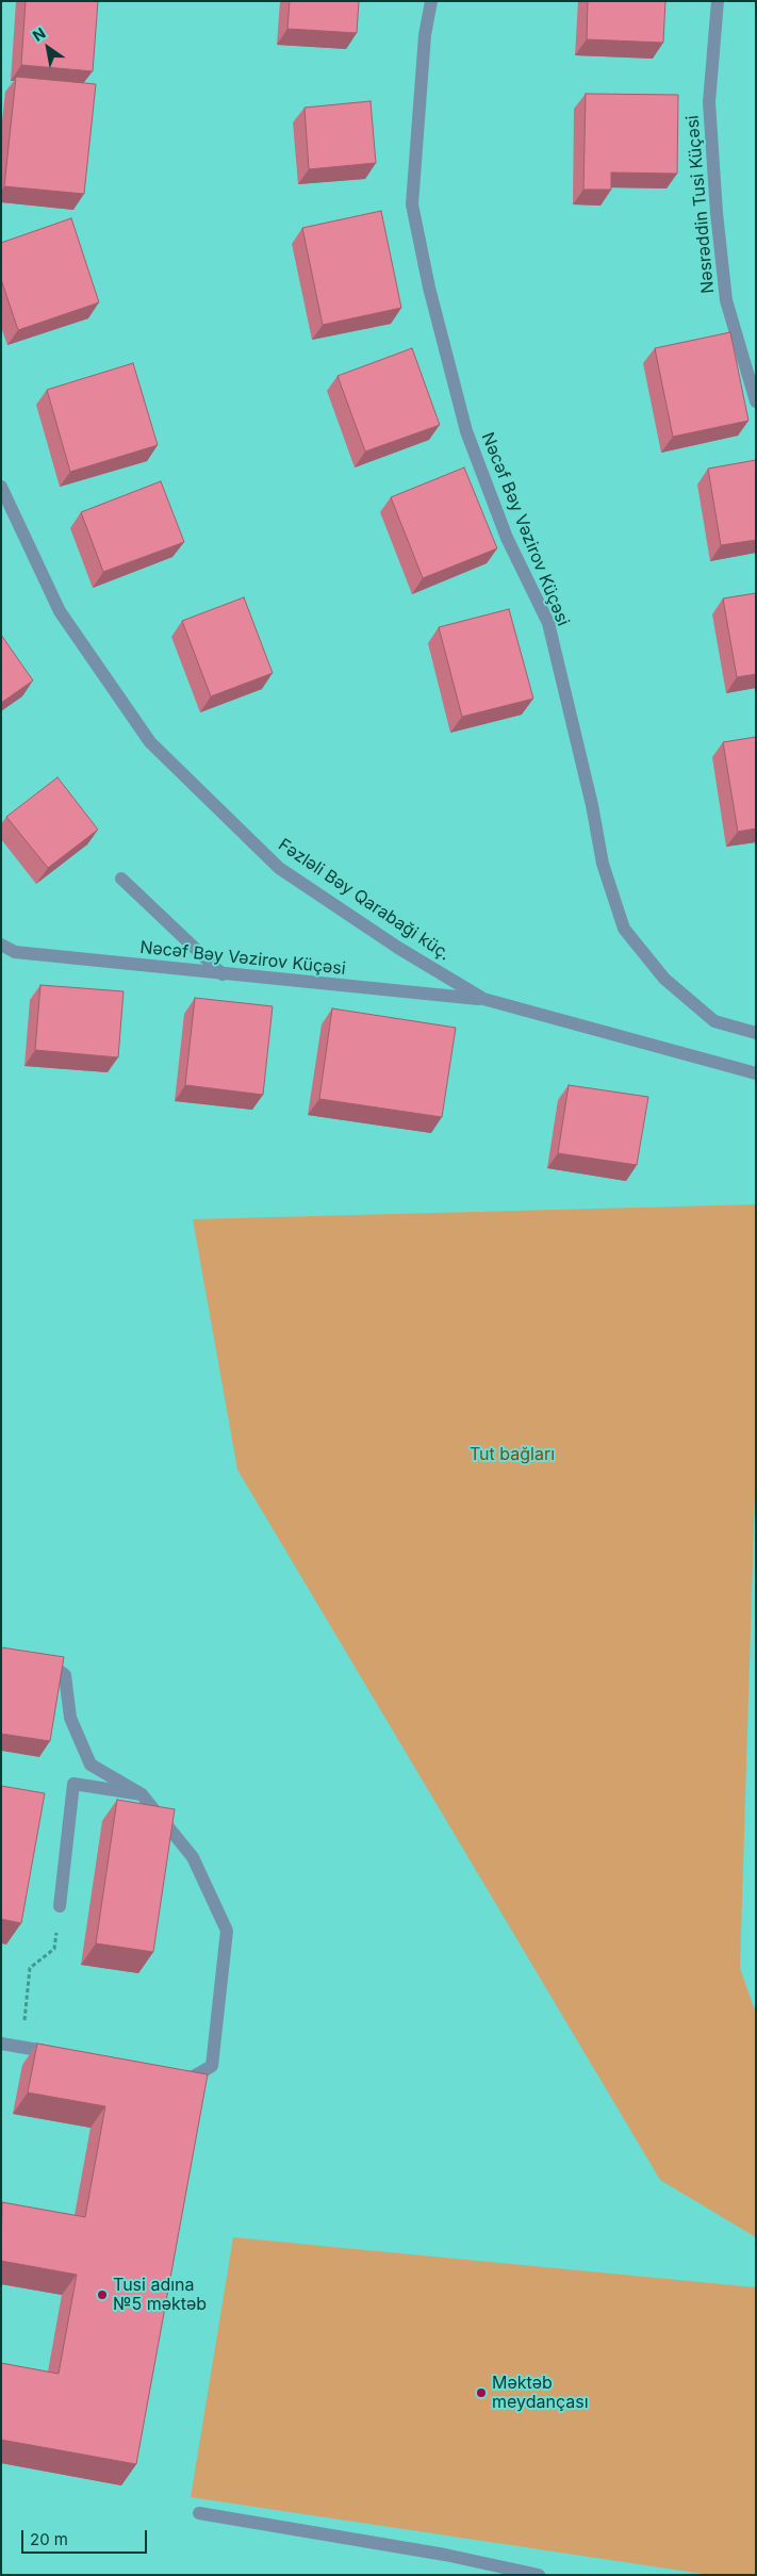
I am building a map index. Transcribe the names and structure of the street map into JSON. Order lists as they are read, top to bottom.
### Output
{
  "streets": {
    "street": ["Nəsrəddin Tusi Küçəsi", "Nəcəf Bəy Vəzirov Küçəsi", "Fəzləli Bəy Qarabaği küç."]
  },
  "crossings": [
    ["Nəcəf Bəy Vəzirov Küçəsi", "Fəzləli Bəy Qarabaği küç."]
  ],
  "parks": ["Tut bağları"],
  "places": ["Tusi adına №5 məktəb", "Məktəb meydançası"],
  "scale_bar": "20 m",
  "north": "top left"
}
